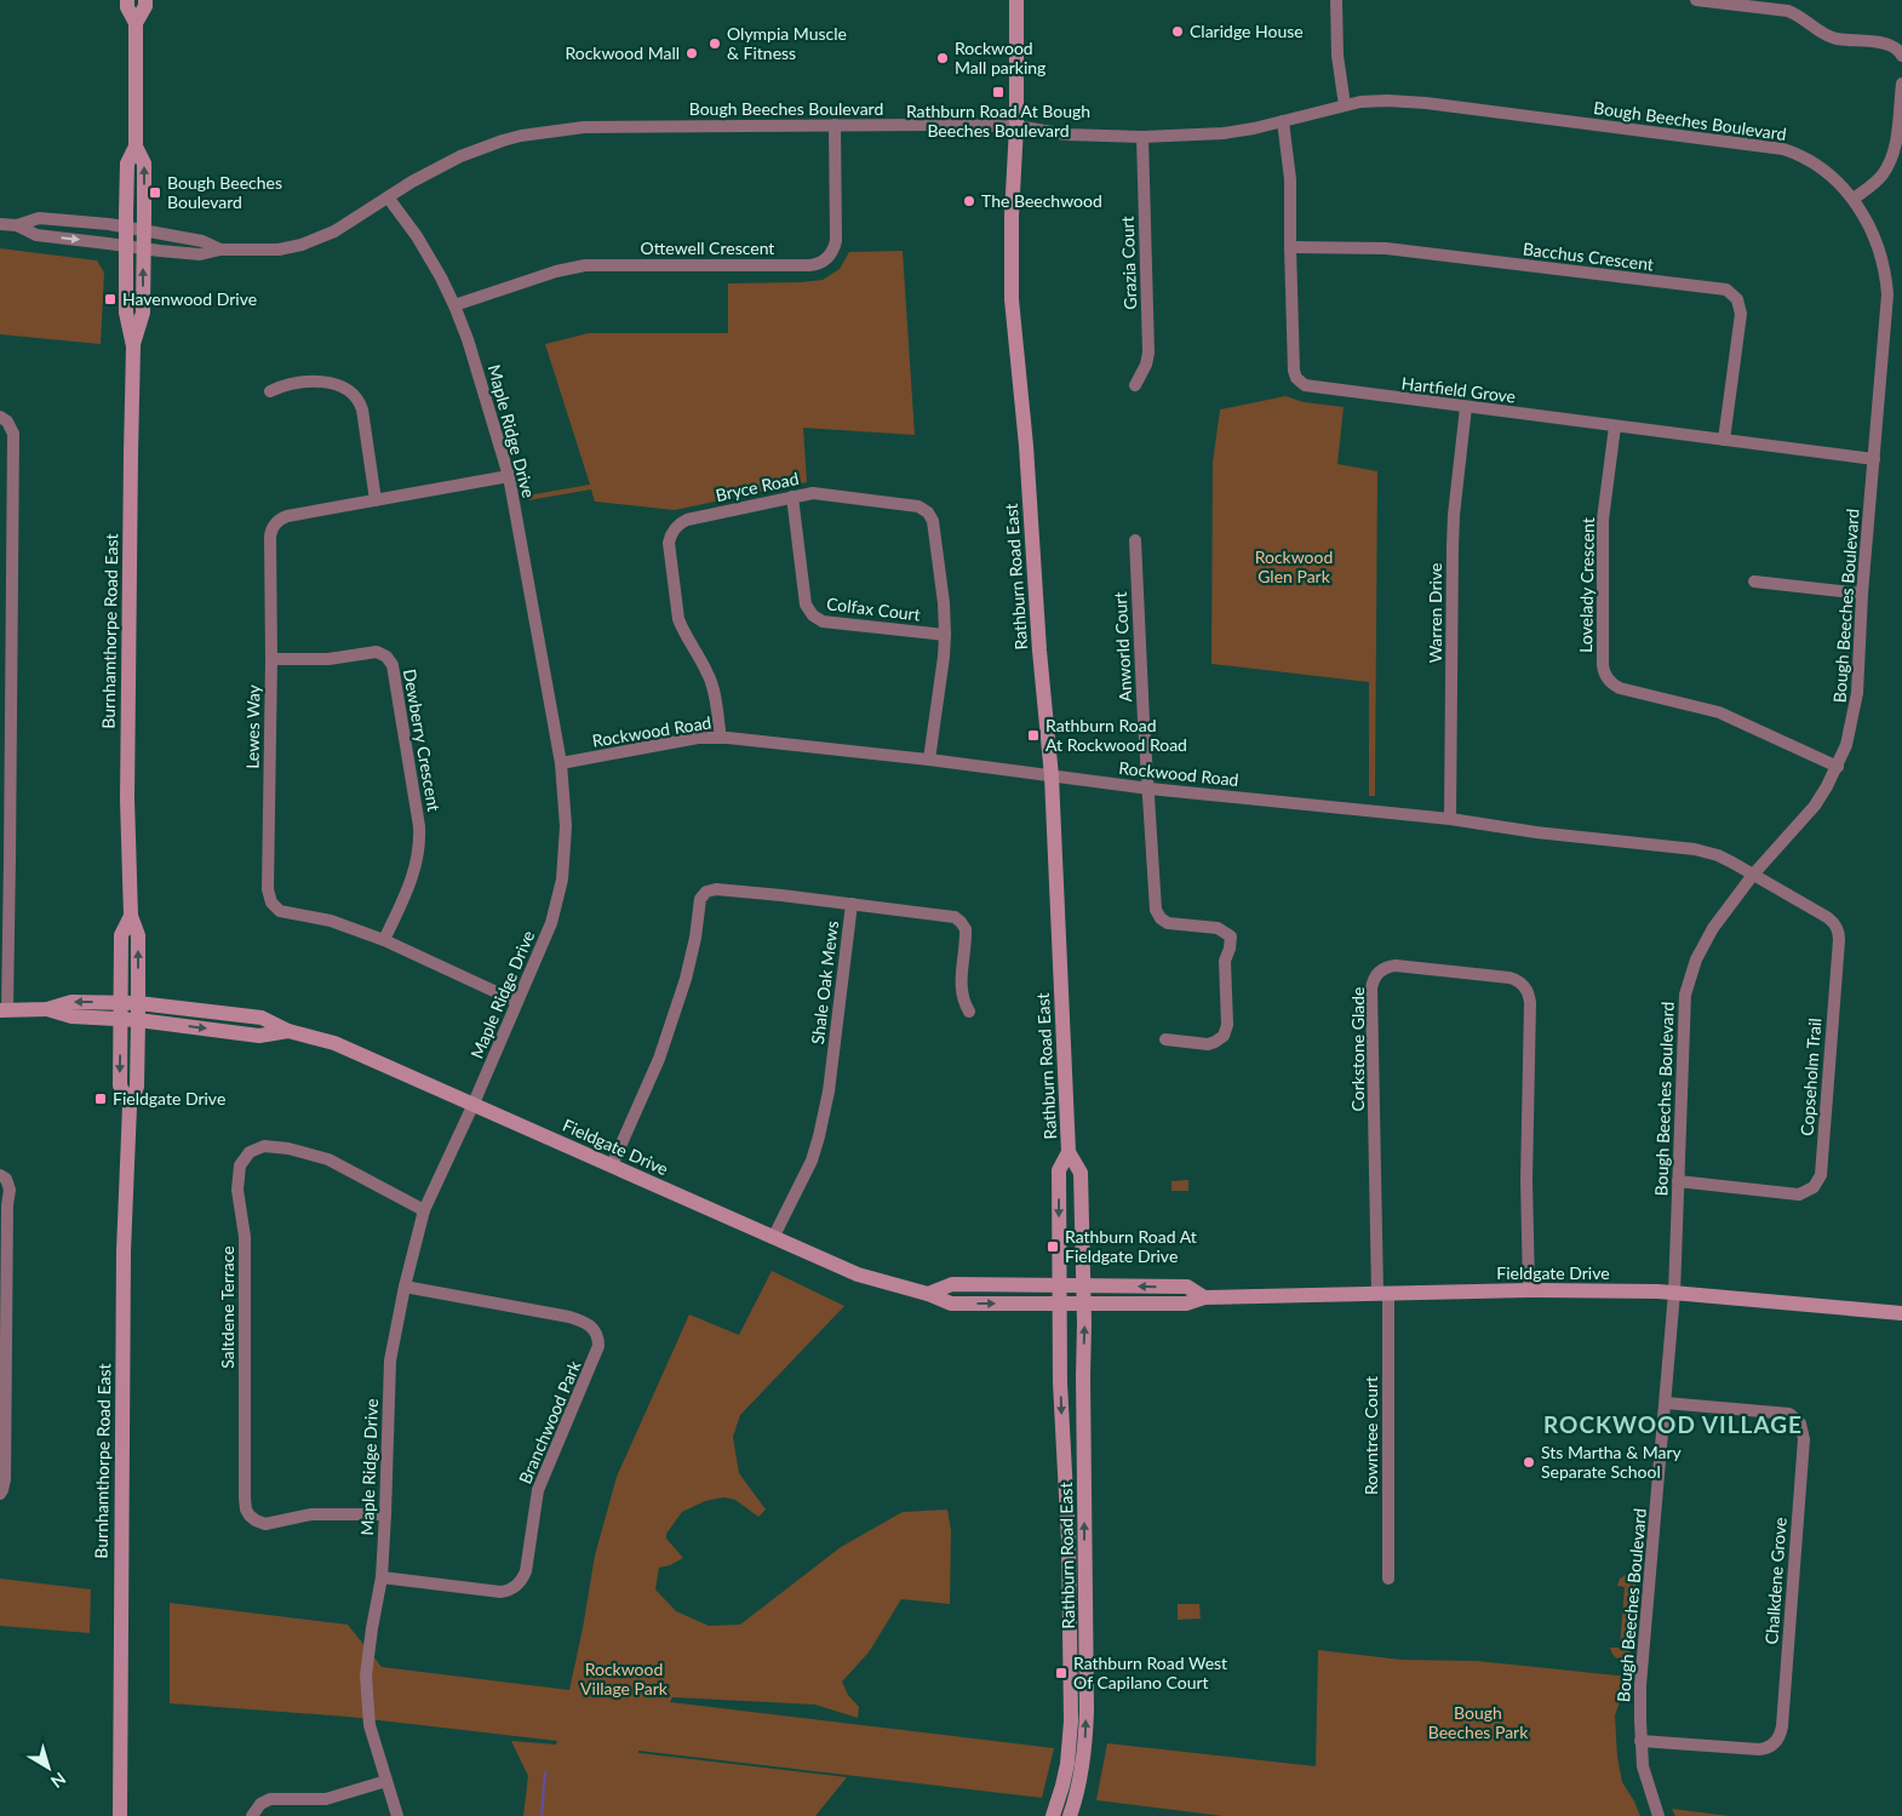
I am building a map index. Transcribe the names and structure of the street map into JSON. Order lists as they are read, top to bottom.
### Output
{
  "streets": {
    "street": [
      "Bough Beeches Boulevard",
      "Ottewell Crescent",
      "Bacchus Crescent",
      "Grazia Court",
      "Hartfield Grove",
      "Maple Ridge Drive",
      "Bryce Road",
      "Rathburn Road East",
      "Lovelady Crescent",
      "Colfax Court",
      "Warren Drive",
      "Burnhamthorpe Road East",
      "Anworld Court",
      "Lewes Way",
      "Rockwood Road",
      "Dewberry Crescent",
      "Shale Oak Mews",
      "Corkstone Glade",
      "Copseholm Trail",
      "Fieldgate Drive",
      "Saltdene Terrace",
      "Branchwood Park",
      "Rowntree Court",
      "Chalkdene Grove"
    ]
  },
  "crossings": [
    ["Bough Beeches Boulevard", "Ottewell Crescent"],
    ["Bough Beeches Boulevard", "Grazia Court"],
    ["Bough Beeches Boulevard", "Hartfield Grove"],
    ["Bough Beeches Boulevard", "Maple Ridge Drive"],
    ["Bough Beeches Boulevard", "Rathburn Road East"],
    ["Bough Beeches Boulevard", "Lovelady Crescent"],
    ["Bough Beeches Boulevard", "Burnhamthorpe Road East"],
    ["Bough Beeches Boulevard", "Rockwood Road"],
    ["Bough Beeches Boulevard", "Copseholm Trail"],
    ["Bough Beeches Boulevard", "Fieldgate Drive"],
    ["Bough Beeches Boulevard", "Chalkdene Grove"],
    ["Ottewell Crescent", "Maple Ridge Drive"],
    ["Bacchus Crescent", "Hartfield Grove"],
    ["Hartfield Grove", "Lovelady Crescent"],
    ["Hartfield Grove", "Warren Drive"],
    ["Maple Ridge Drive", "Lewes Way"],
    ["Maple Ridge Drive", "Rockwood Road"],
    ["Maple Ridge Drive", "Fieldgate Drive"],
    ["Maple Ridge Drive", "Saltdene Terrace"],
    ["Maple Ridge Drive", "Branchwood Park"],
    ["Bryce Road", "Colfax Court"],
    ["Bryce Road", "Rockwood Road"],
    ["Rathburn Road East", "Rockwood Road"],
    ["Rathburn Road East", "Fieldgate Drive"],
    ["Warren Drive", "Rockwood Road"],
    ["Burnhamthorpe Road East", "Fieldgate Drive"],
    ["Anworld Court", "Rockwood Road"],
    ["Lewes Way", "Dewberry Crescent"],
    ["Rockwood Road", "Copseholm Trail"],
    ["Shale Oak Mews", "Fieldgate Drive"],
    ["Corkstone Glade", "Fieldgate Drive"],
    ["Corkstone Glade", "Rowntree Court"],
    ["Fieldgate Drive", "Rowntree Court"]
  ],
  "districts": ["ROCKWOOD VILLAGE"],
  "parks": ["Rockwood Glen Park", "Rockwood Village Park", "Bough Beeches Park"],
  "places": {
    "other": [
      "Claridge House",
      "Olympia Muscle & Fitness",
      "Rockwood Mall",
      "Rockwood Mall parking",
      "The Beechwood",
      "Sts Martha & Mary Separate School"
    ],
    "transit": [
      "Rathburn Road At Bough Beeches Boulevard",
      "Bough Beeches Boulevard",
      "Havenwood Drive",
      "Rathburn Road At Rockwood Road",
      "Fieldgate Drive",
      "Rathburn Road At Fieldgate Drive",
      "Rathburn Road West Of Capilano Court"
    ]
  },
  "north": "bottom right"
}
